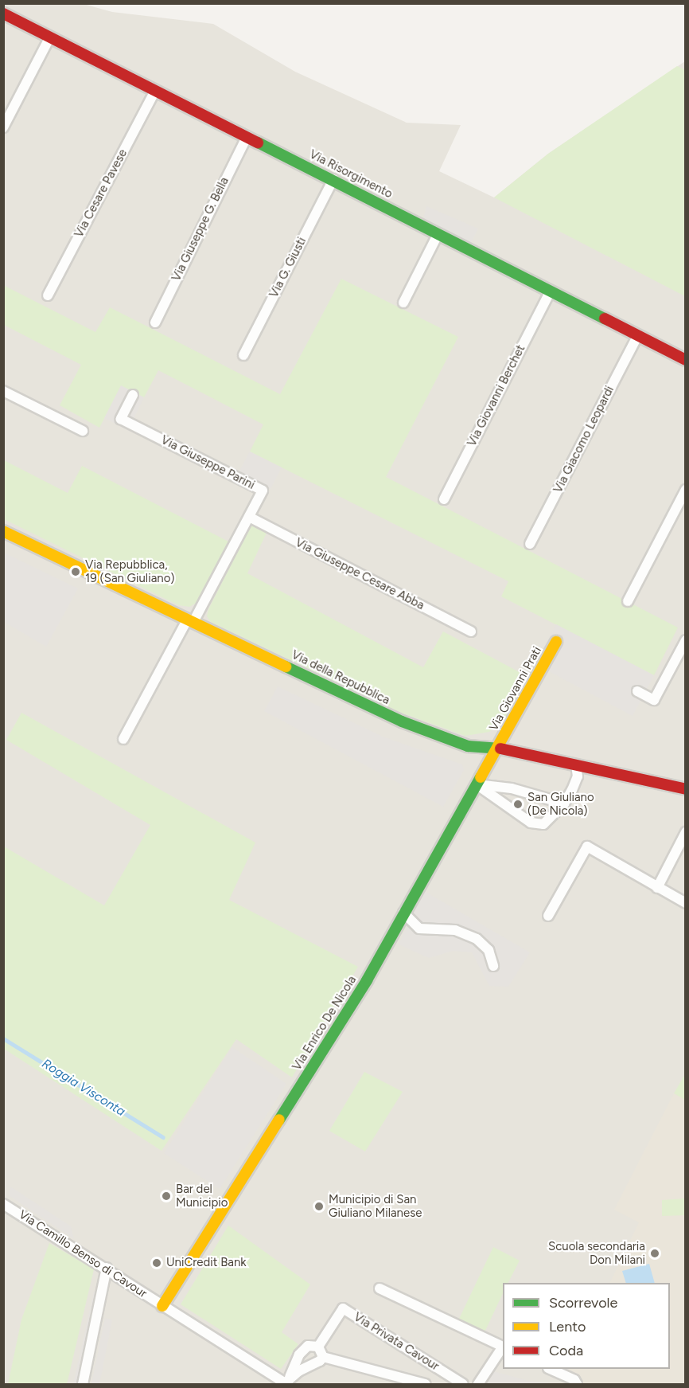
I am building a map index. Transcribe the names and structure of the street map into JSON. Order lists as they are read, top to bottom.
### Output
{
  "streets": {
    "street": [
      "Via Risorgimento",
      "Via Cesare Pavese",
      "Via Giuseppe G. Bella",
      "Via G. Giusti",
      "Via Giovanni Berchet",
      "Via Giacomo Leopardi",
      "Via Giuseppe Parini",
      "Via Giuseppe Cesare Abba",
      "Via della Repubblica",
      "Via Giovanni Prati",
      "Via Enrico De Nicola",
      "Via Camillo Benso di Cavour",
      "Via Privata Cavour"
    ]
  },
  "crossings": [
    ["Via Risorgimento", "Via Cesare Pavese"],
    ["Via Risorgimento", "Via Giuseppe G. Bella"],
    ["Via Risorgimento", "Via G. Giusti"],
    ["Via Risorgimento", "Via Giovanni Berchet"],
    ["Via Risorgimento", "Via Giacomo Leopardi"],
    ["Via Giuseppe Parini", "Via Giuseppe Cesare Abba"],
    ["Via Giuseppe Parini", "Via della Repubblica"],
    ["Via della Repubblica", "Via Giovanni Prati"],
    ["Via della Repubblica", "Via Enrico De Nicola"],
    ["Via Giovanni Prati", "Via Enrico De Nicola"],
    ["Via Enrico De Nicola", "Via Camillo Benso di Cavour"]
  ],
  "water": ["Roggia Visconta"],
  "places": [
    "Via Repubblica, 19 (San Giuliano)",
    "San Giuliano (De Nicola)",
    "Bar del Municipio",
    "Municipio di San Giuliano Milanese",
    "Scuola secondaria Don Milani",
    "UniCredit Bank"
  ],
  "legend": ["Scorrevole", "Lento", "Coda"]
}
